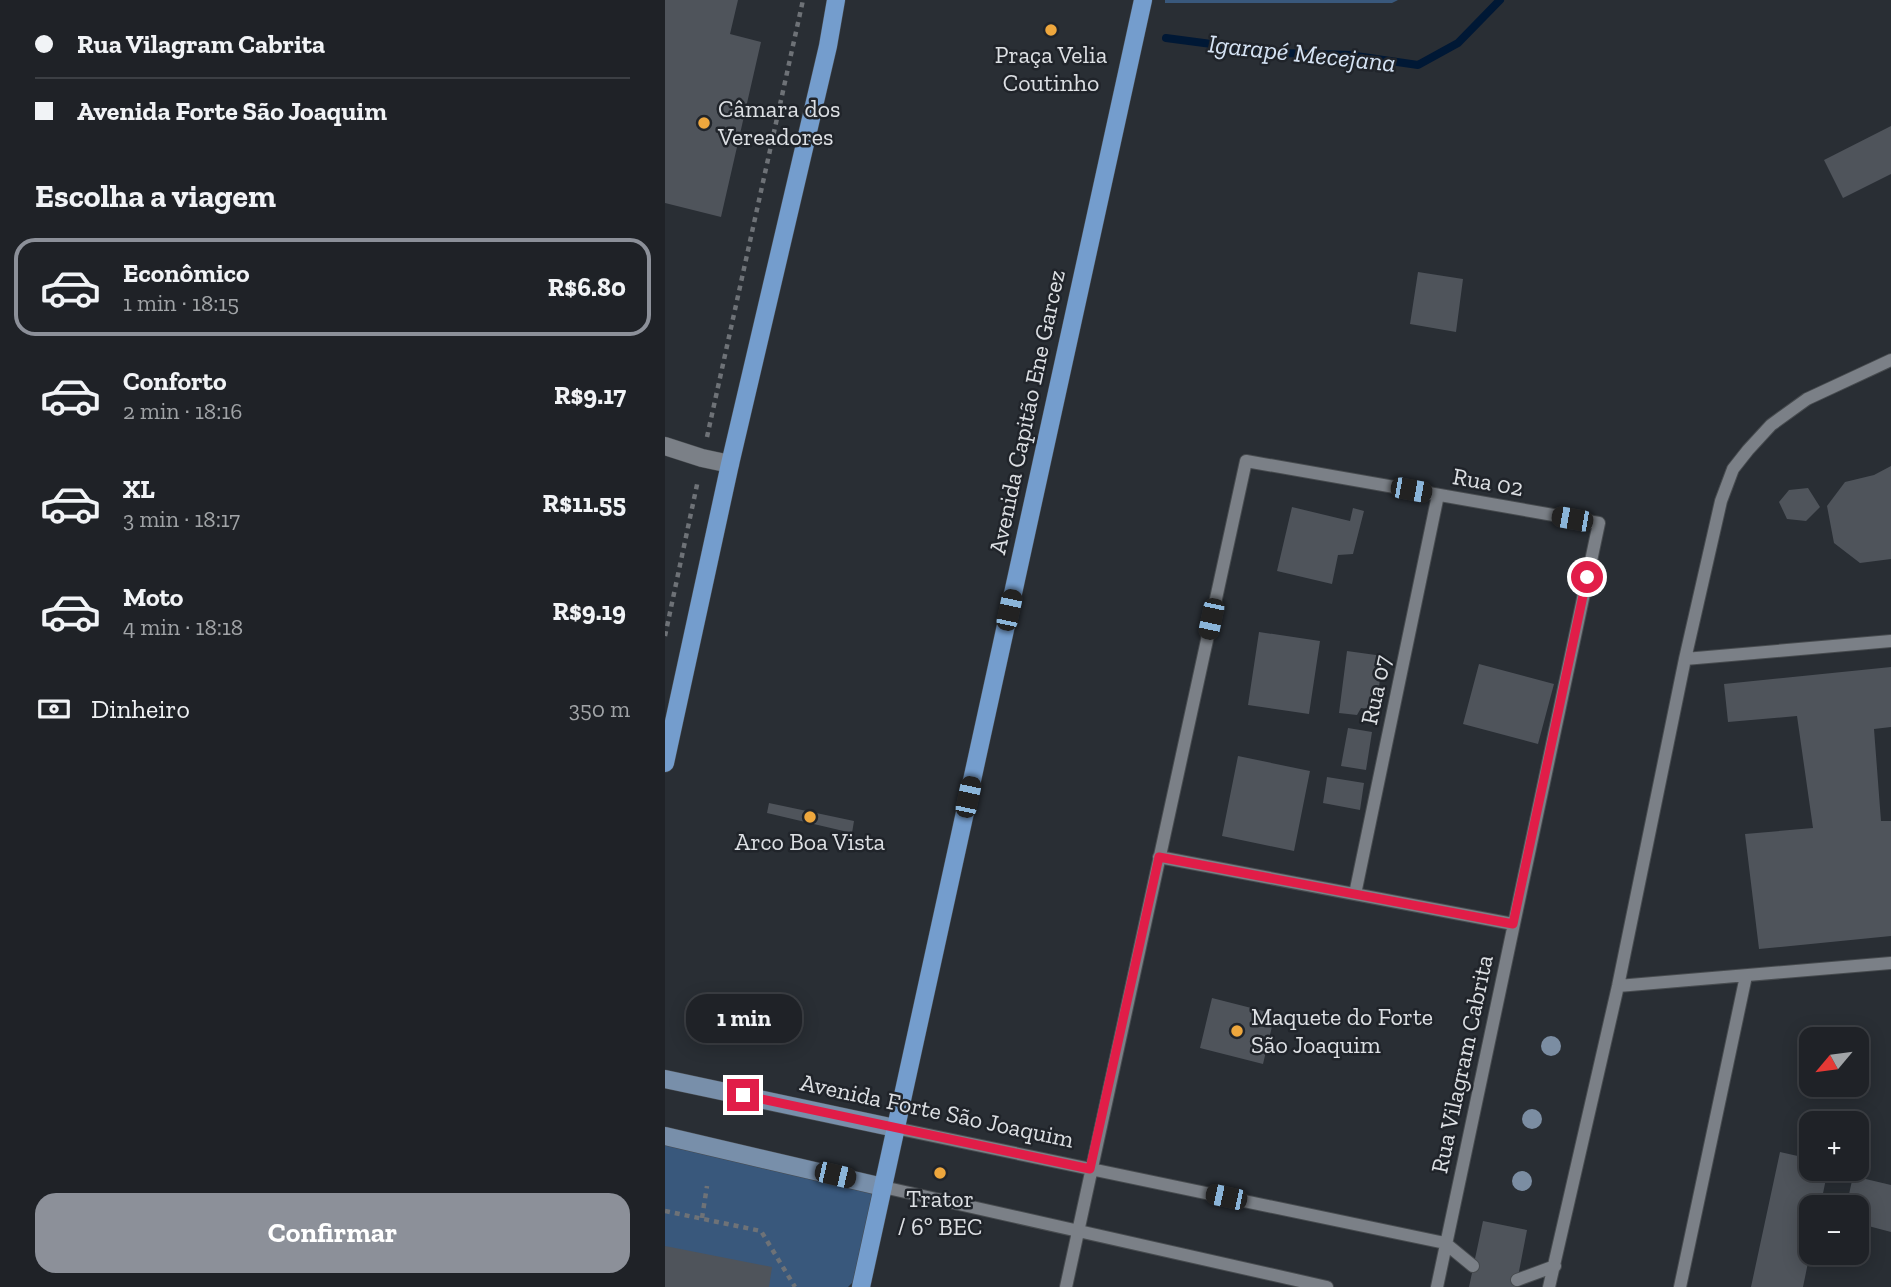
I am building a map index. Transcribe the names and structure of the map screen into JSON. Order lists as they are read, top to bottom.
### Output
{
  "streets": {
    "main road": ["Avenida Capitão Ene Garcez"],
    "street": ["Avenida Forte São Joaquim"],
    "lane": ["Rua 02", "Rua 07", "Rua Vilagram Cabrita"]
  },
  "crossings": [
    ["Avenida Capitão Ene Garcez", "Avenida Forte São Joaquim"],
    ["Rua 02", "Rua 07"],
    ["Rua 02", "Rua Vilagram Cabrita"],
    ["Rua Vilagram Cabrita", "Avenida Forte São Joaquim"]
  ],
  "water": ["Igarapé Mecejana"],
  "places": [
    "Praça Velia Coutinho",
    "Câmara dos Vereadores",
    "Arco Boa Vista",
    "Maquete do Forte São Joaquim",
    "Trator / 6º BEC"
  ],
  "north": "bottom left",
  "page": {
    "banner": ["Rua Vilagram Cabrita", "Avenida Forte São Joaquim"],
    "heading": "Escolha a viagem",
    "list": [
      {
        "name": "Econômico",
        "note": "1 min · 18:15",
        "value": "R$6.80"
      },
      {
        "name": "Conforto",
        "note": "2 min · 18:16",
        "value": "R$9.17"
      },
      {
        "name": "XL",
        "note": "3 min · 18:17",
        "value": "R$11.55"
      },
      {
        "name": "Moto",
        "note": "4 min · 18:18",
        "value": "R$9.19"
      }
    ],
    "pay": ["Dinheiro", "350 m"],
    "bubble": "1 min",
    "map_buttons": ["+", "−"],
    "buttons": "Confirmar"
  }
}
